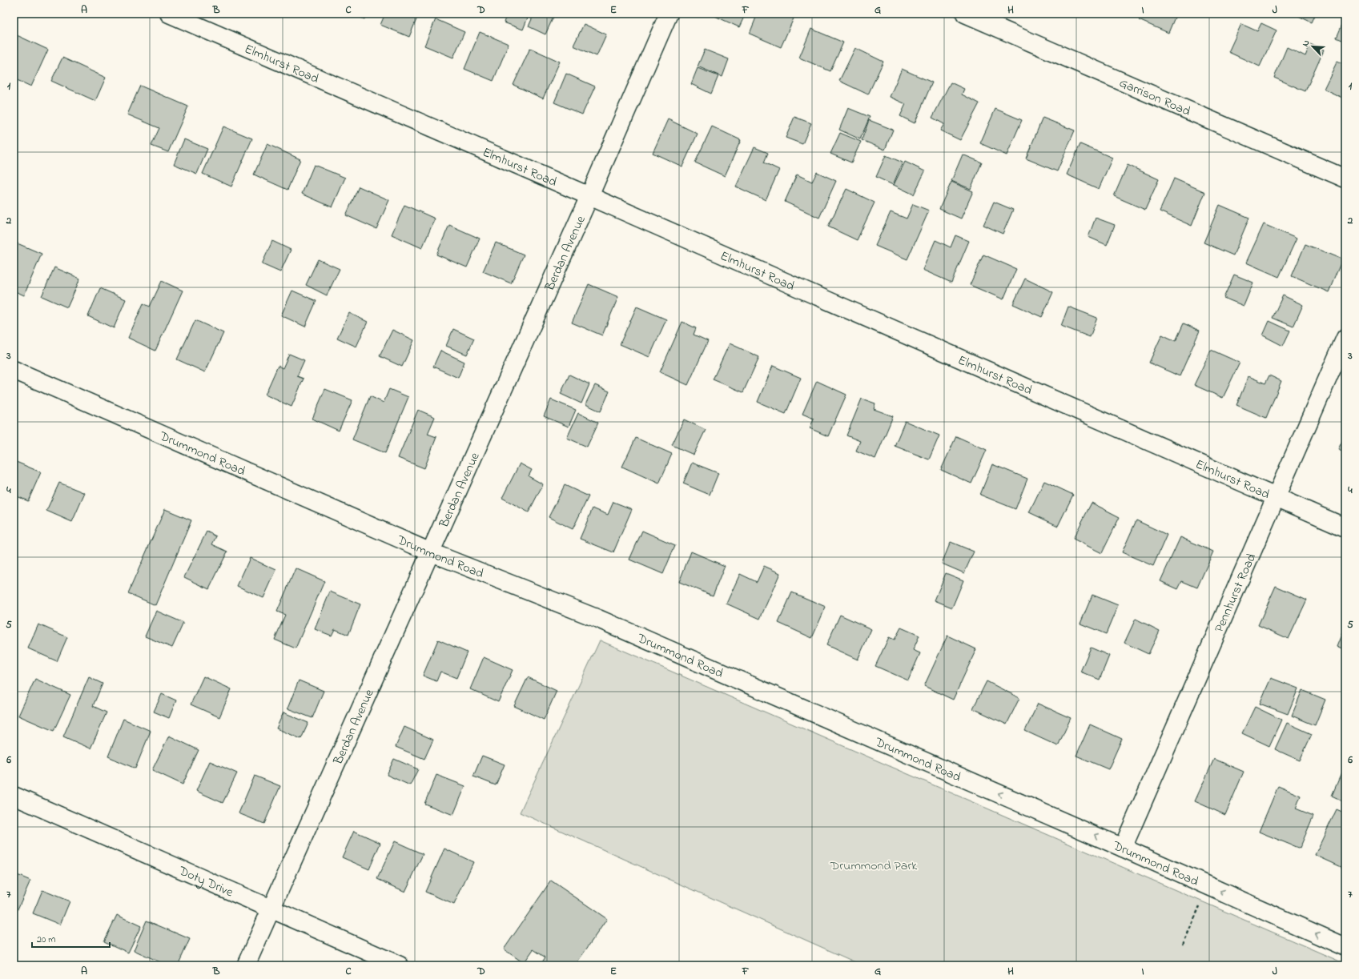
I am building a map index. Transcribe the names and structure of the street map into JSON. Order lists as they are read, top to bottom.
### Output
{
  "streets": {
    "street": [
      "Elmhurst Road",
      "Garrison Road",
      "Berdan Avenue",
      "Drummond Road",
      "Pennhurst Road",
      "Doty Drive"
    ]
  },
  "crossings": [
    ["Elmhurst Road", "Berdan Avenue"],
    ["Elmhurst Road", "Pennhurst Road"],
    ["Berdan Avenue", "Drummond Road"],
    ["Berdan Avenue", "Doty Drive"],
    ["Drummond Road", "Pennhurst Road"]
  ],
  "one_way": ["Drummond Road"],
  "parks": ["Drummond Park"],
  "scale_bar": "20 m",
  "north": "top left",
  "grid": {
    "columns": [
      "A",
      "B",
      "C",
      "D",
      "E",
      "F",
      "G",
      "H",
      "I",
      "J"
    ],
    "rows": [
      "1",
      "2",
      "3",
      "4",
      "5",
      "6",
      "7"
    ]
  }
}
